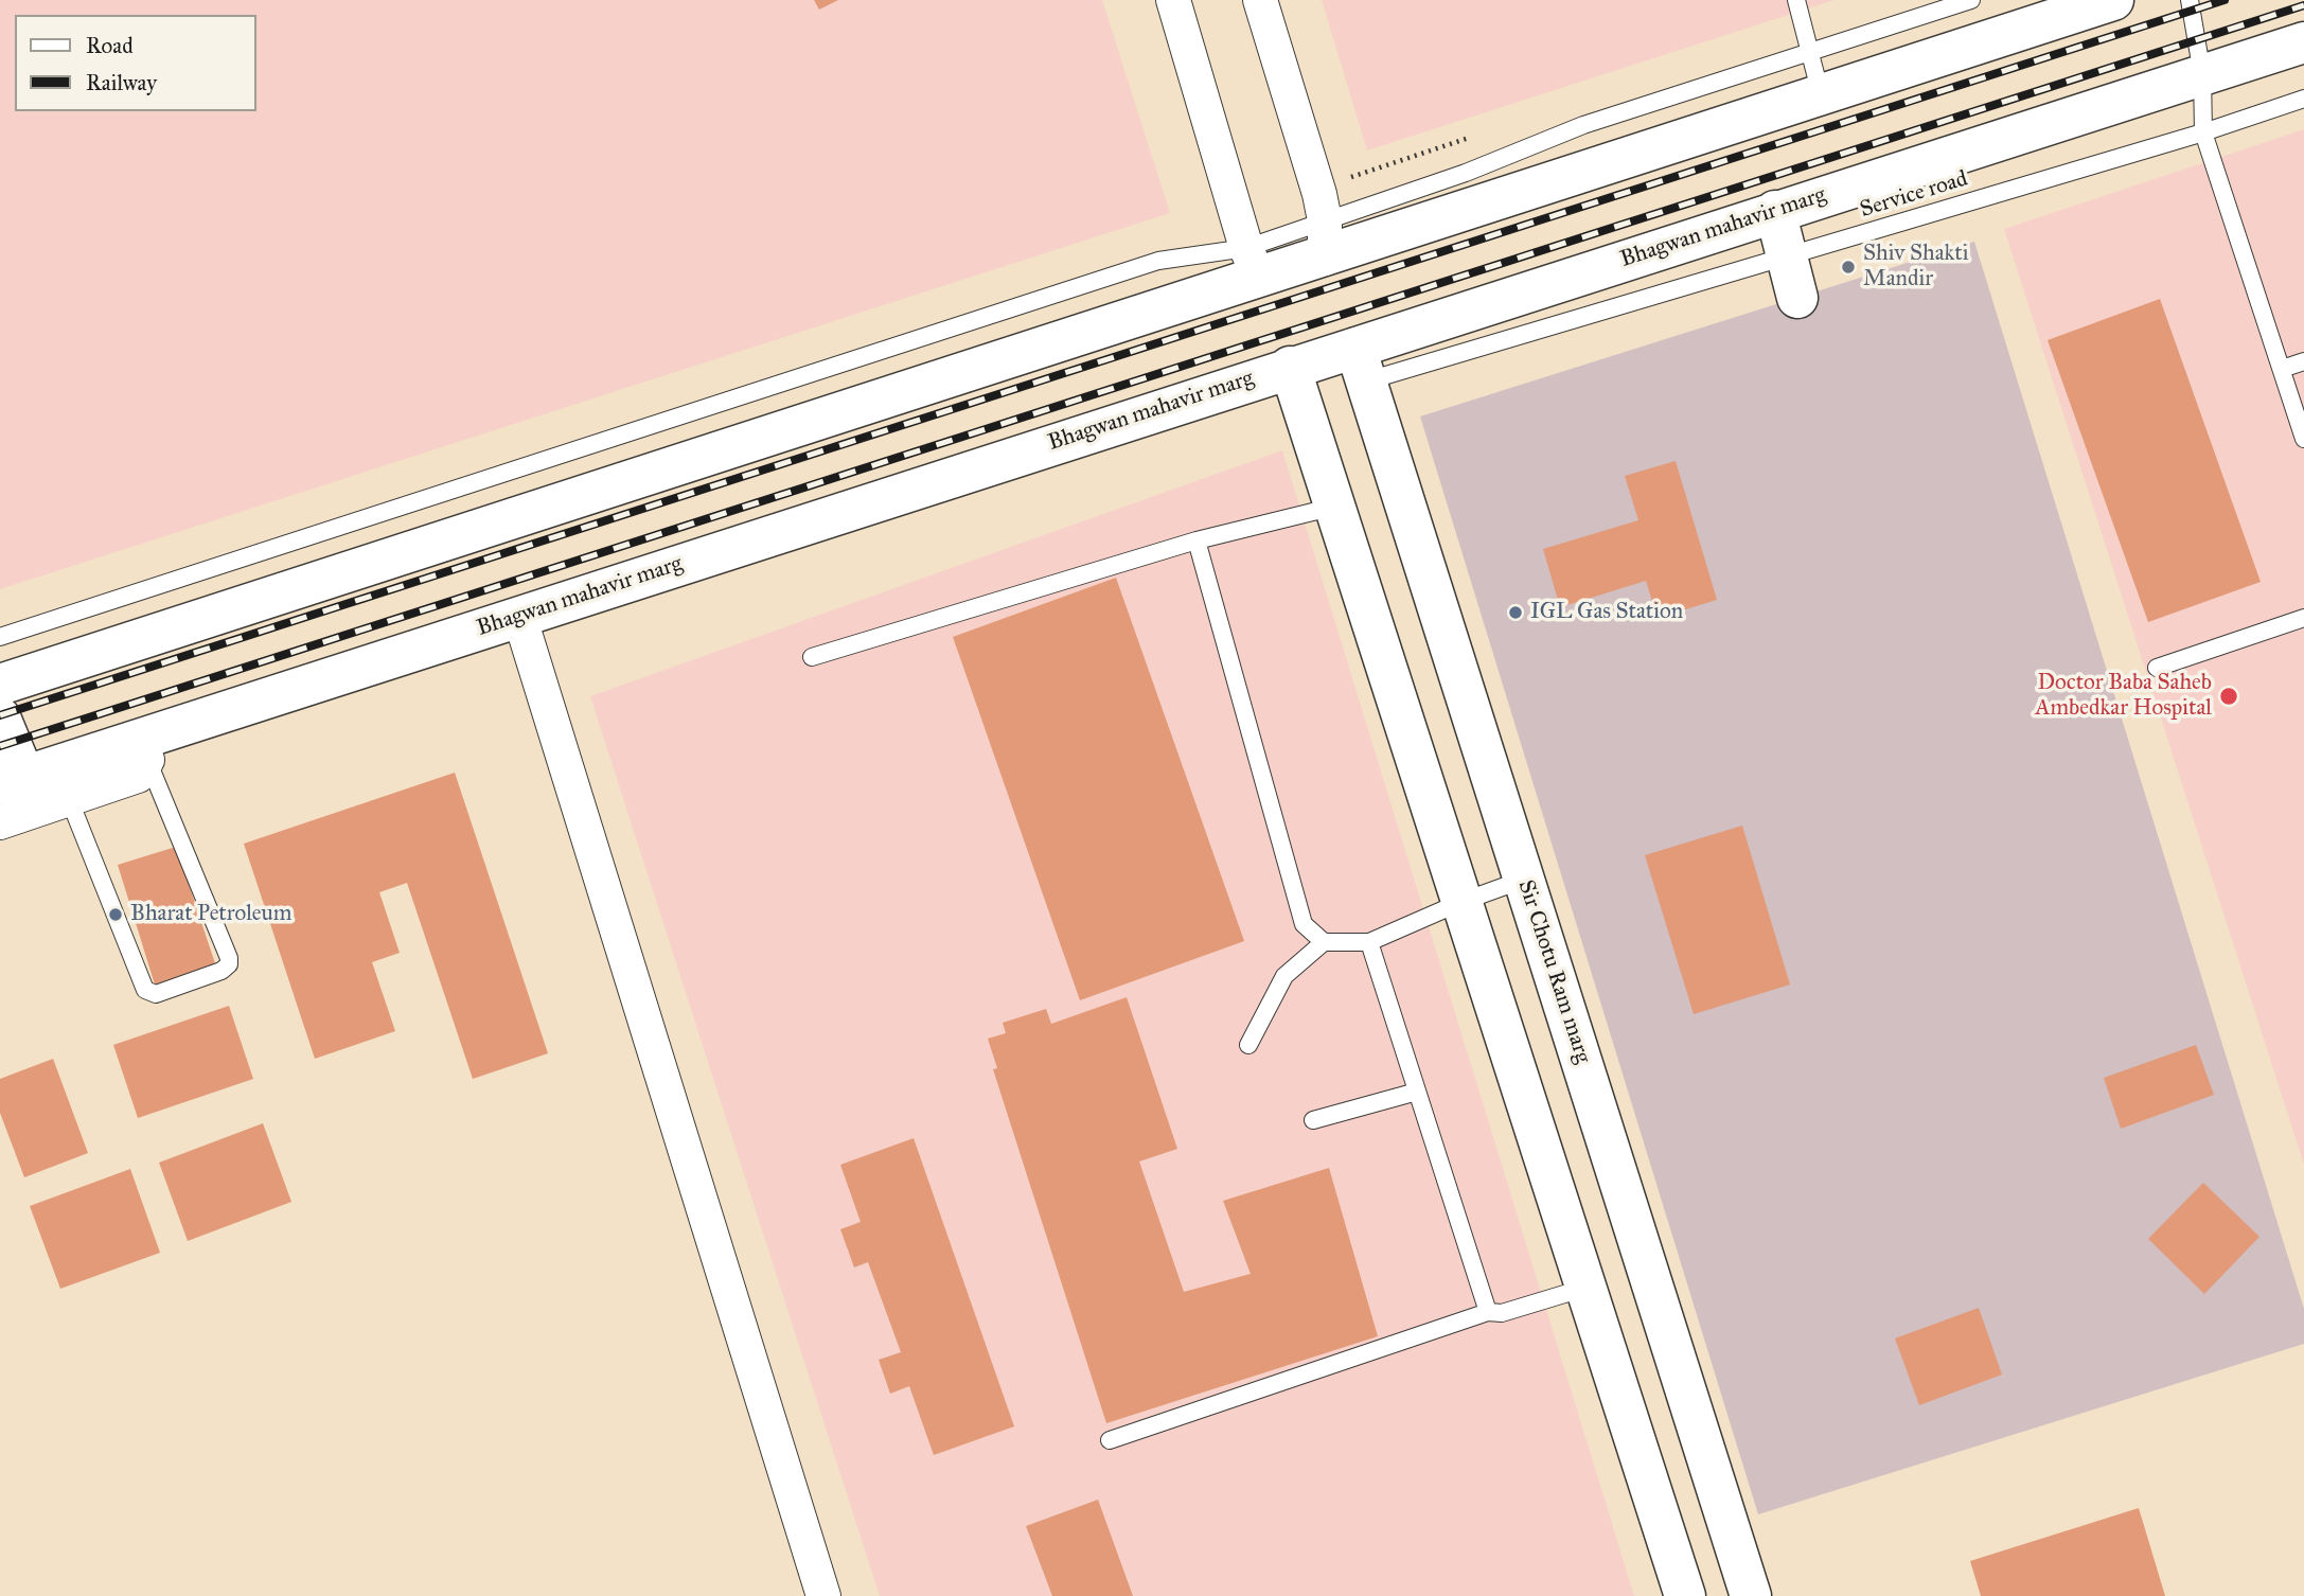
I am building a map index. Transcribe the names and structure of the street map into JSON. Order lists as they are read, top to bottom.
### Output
{
  "streets": {
    "main road": ["Bhagwan mahavir marg", "Sir Chotu Ram marg"],
    "lane": ["Service road"]
  },
  "crossings": [
    ["Service road", "Bhagwan mahavir marg"],
    ["Service road", "Sir Chotu Ram marg"],
    ["Bhagwan mahavir marg", "Sir Chotu Ram marg"]
  ],
  "places": [
    "Shiv Shakti Mandir",
    "IGL Gas Station",
    "Doctor Baba Saheb Ambedkar Hospital",
    "Bharat Petroleum"
  ],
  "legend": ["Road", "Railway"]
}
